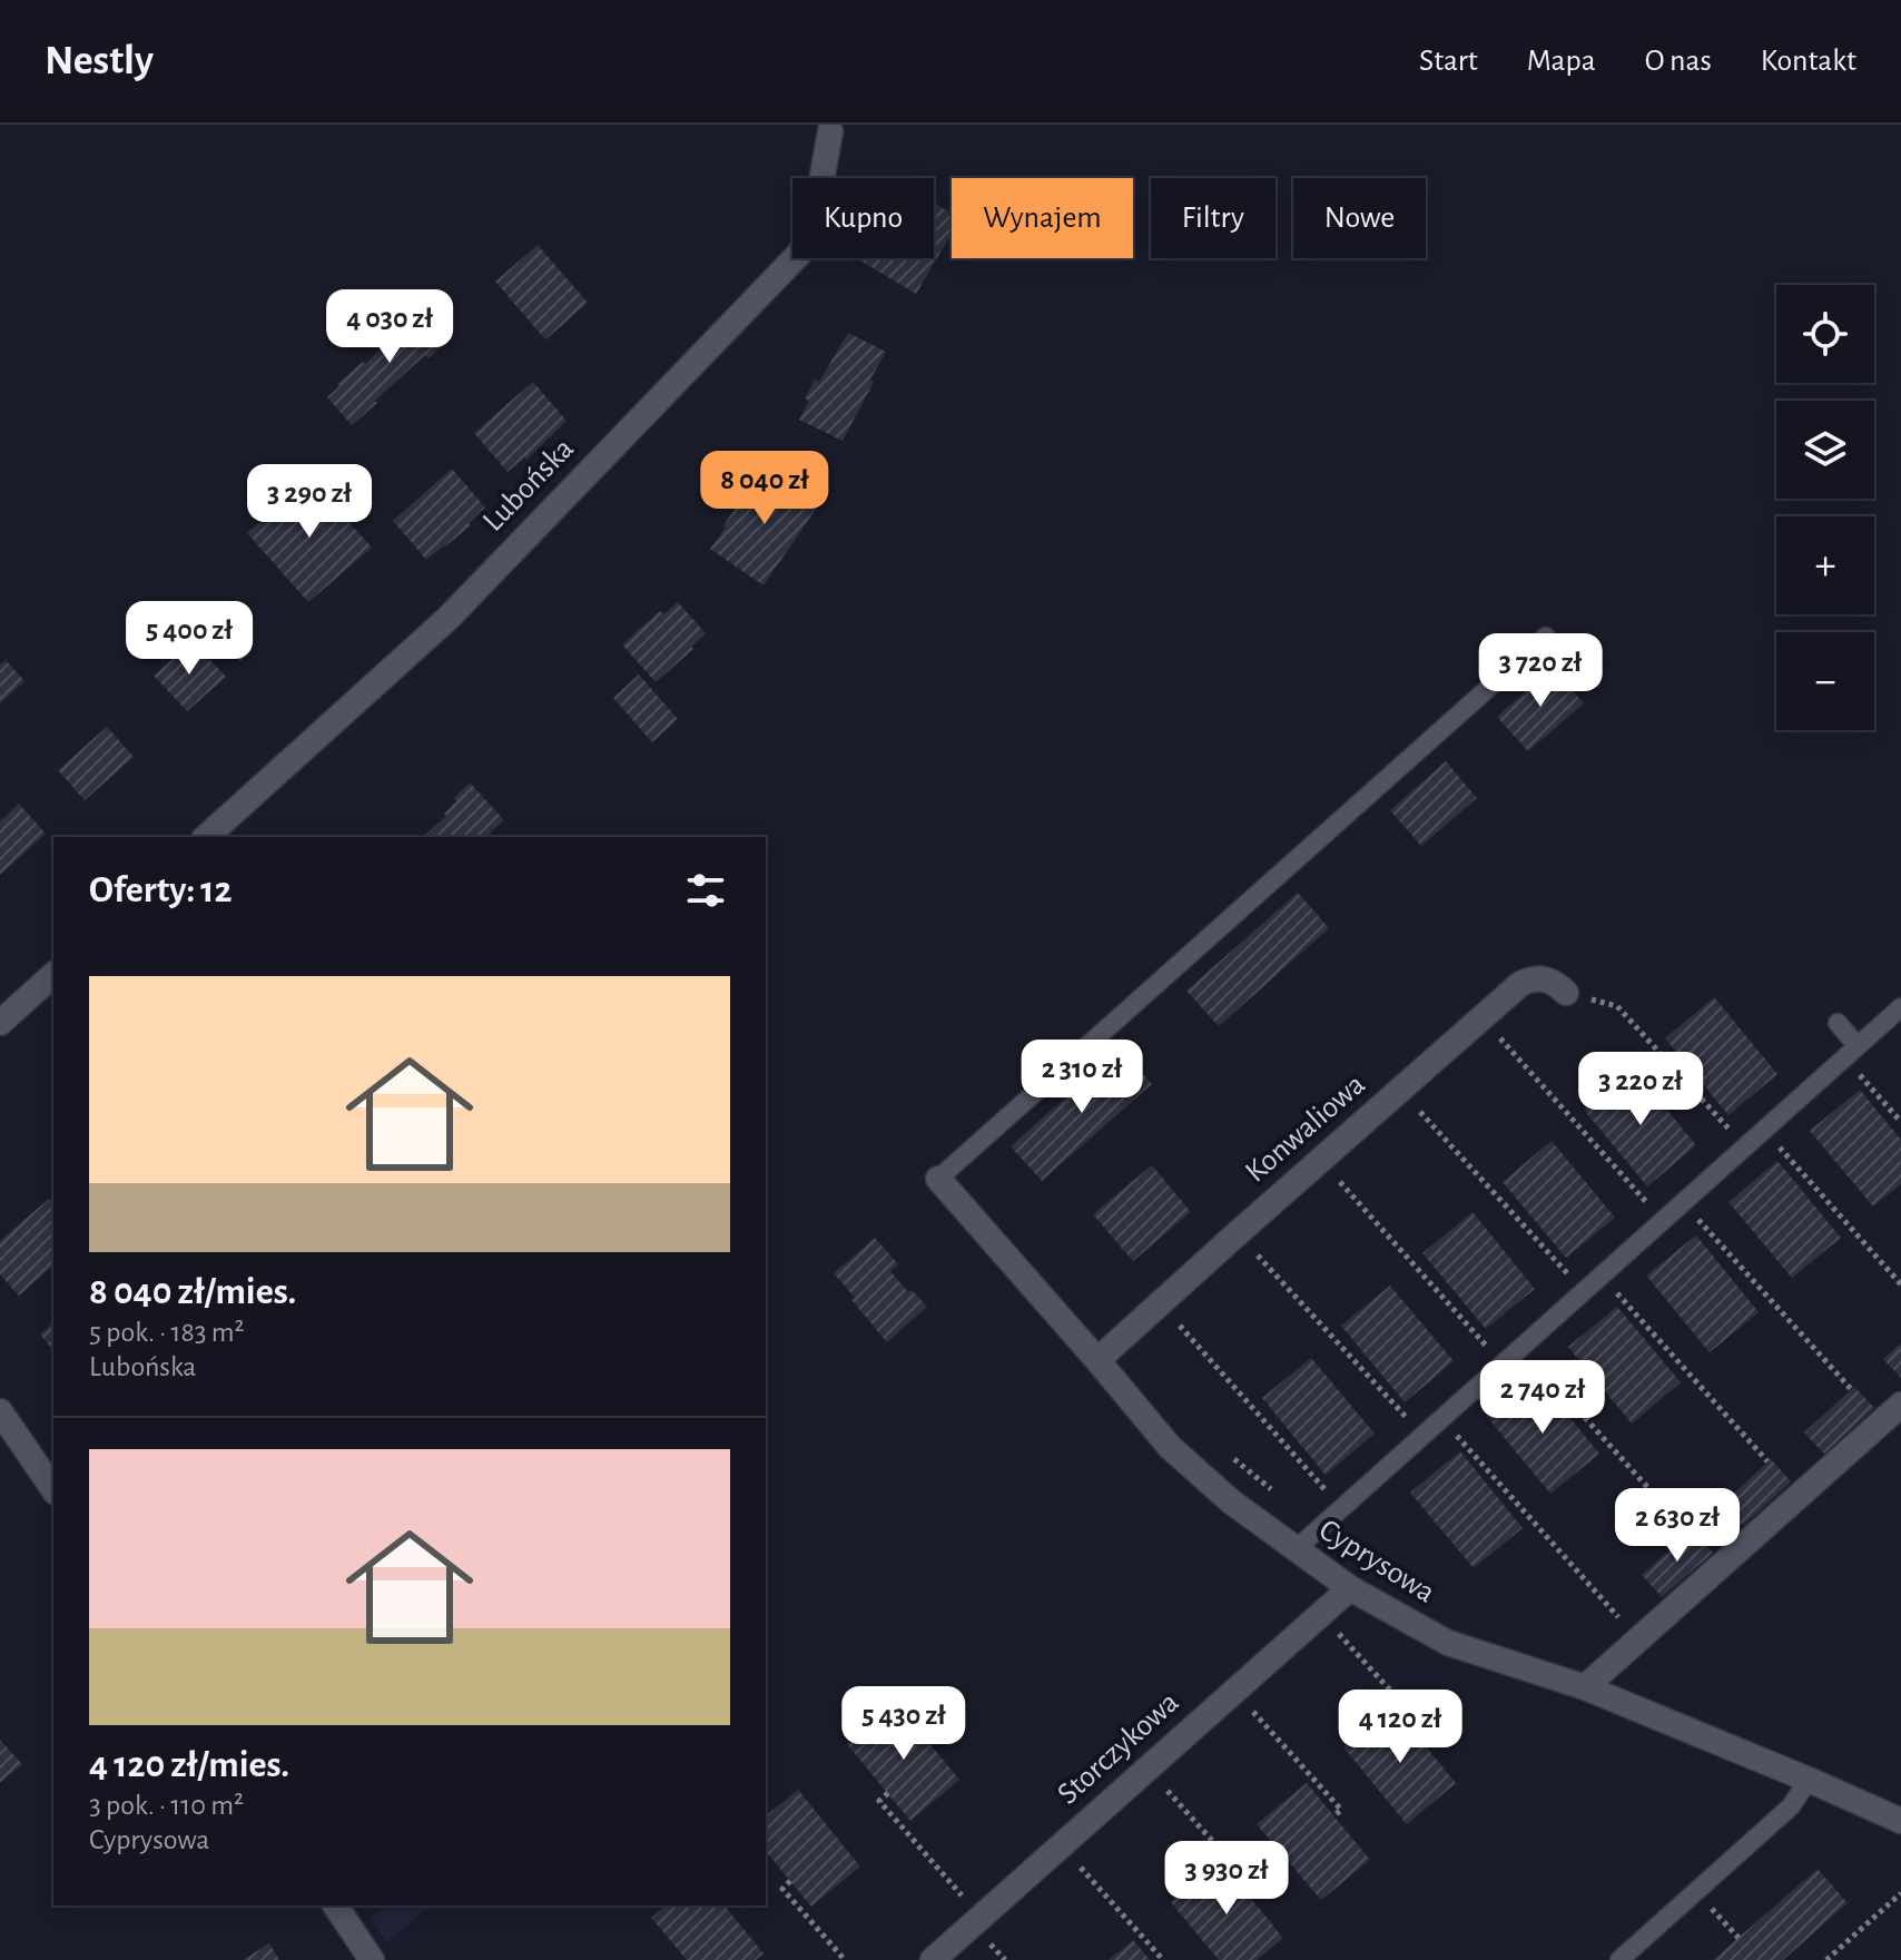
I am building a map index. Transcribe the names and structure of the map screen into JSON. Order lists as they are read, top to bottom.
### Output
{
  "streets": {
    "street": [
      "Lubońska",
      "Konwaliowa",
      "Cyprysowa",
      "Storczykowa"
    ]
  },
  "crossings": [
    ["Konwaliowa", "Cyprysowa"],
    ["Cyprysowa", "Storczykowa"]
  ],
  "page": {
    "header": "Nestly",
    "nav": [
      "Start",
      "Mapa",
      "O nas",
      "Kontakt"
    ],
    "chip": [
      "Kupno",
      "Wynajem",
      "Filtry",
      "Nowe"
    ],
    "map_buttons": ["+", "−"],
    "price": [
      "4 030 zł",
      "8 040 zł",
      "3 290 zł",
      "5 400 zł",
      "3 720 zł",
      "2 310 zł",
      "3 220 zł",
      "2 740 zł",
      "2 630 zł",
      "5 430 zł",
      "4 120 zł",
      "3 930 zł"
    ],
    "heading": "Oferty: 12",
    "list": [
      {
        "name": "8 040 zł/mies.",
        "note": "5 pok. · 183 m² · Lubońska"
      },
      {
        "name": "4 120 zł/mies.",
        "note": "3 pok. · 110 m² · Cyprysowa"
      }
    ]
  }
}
